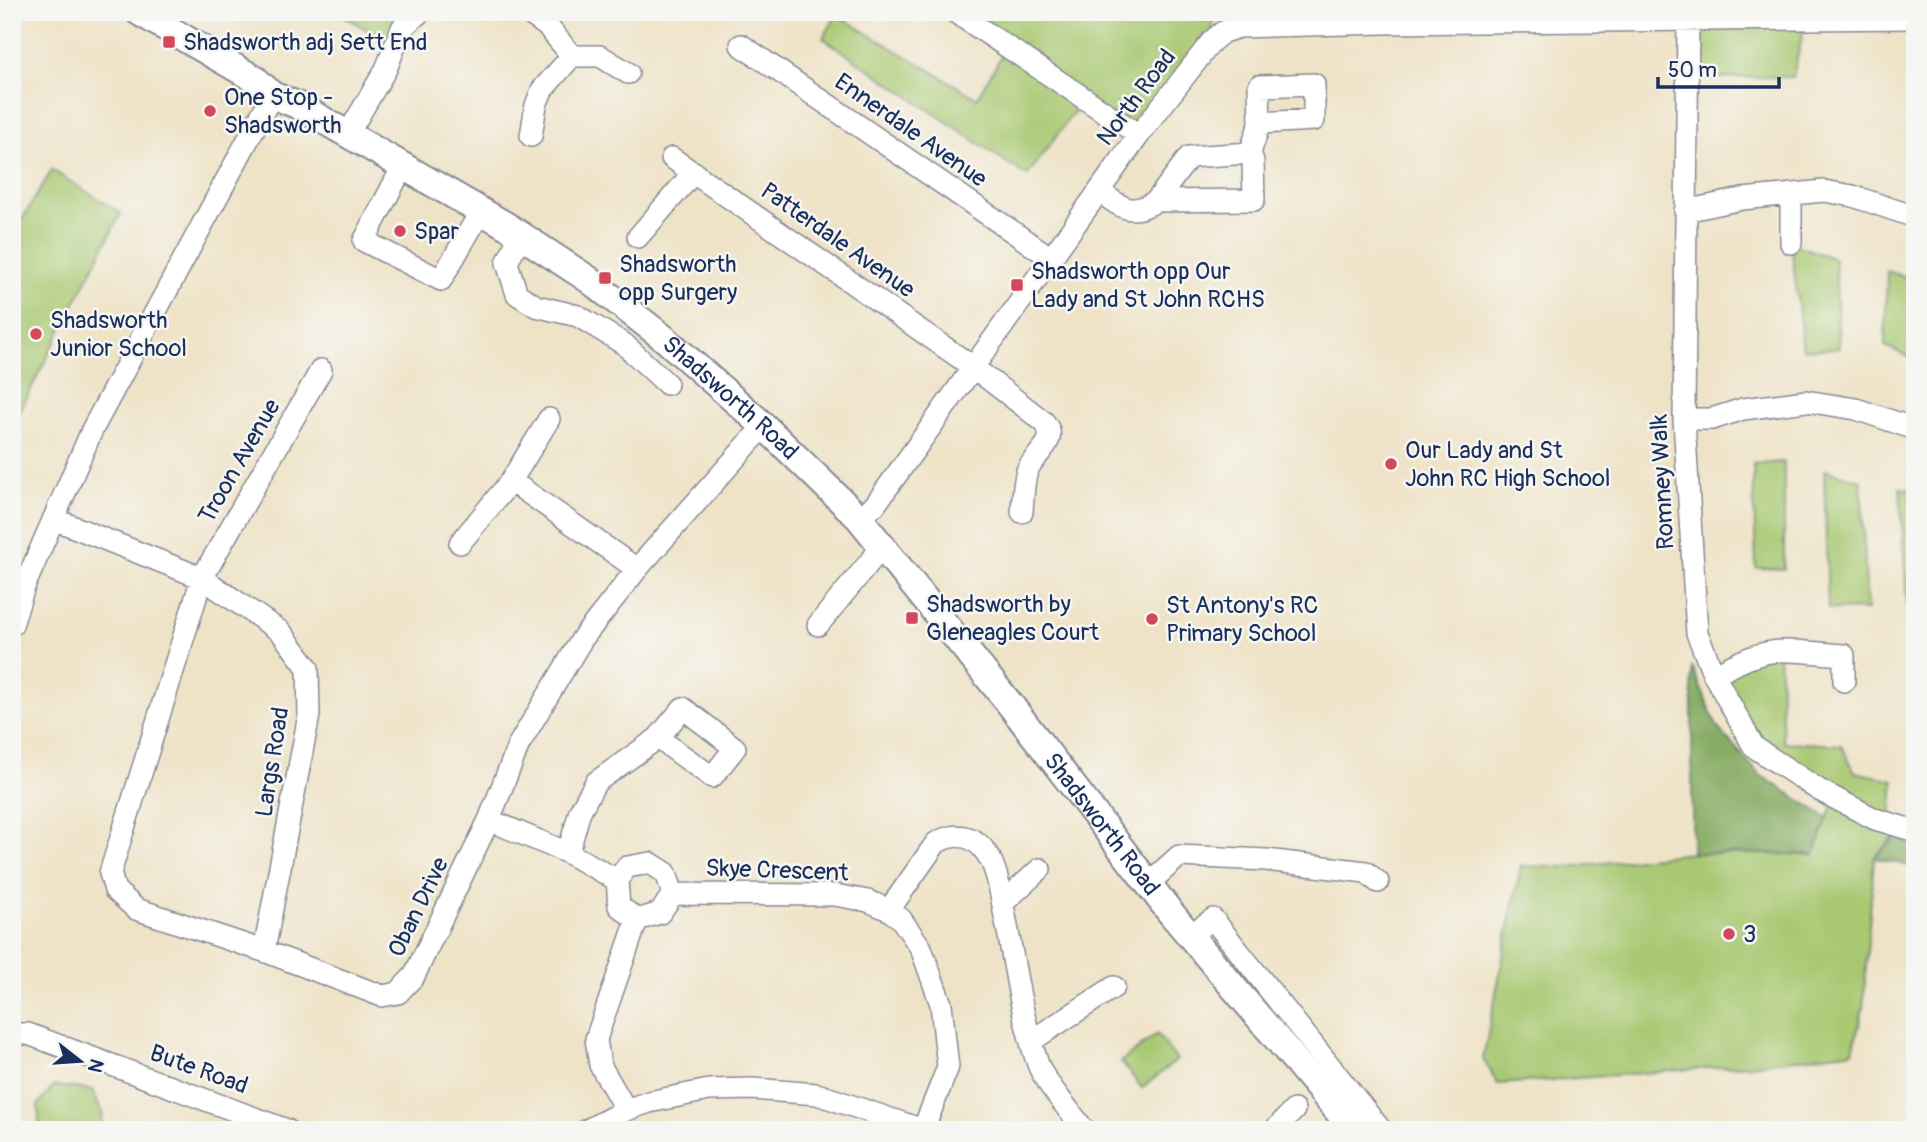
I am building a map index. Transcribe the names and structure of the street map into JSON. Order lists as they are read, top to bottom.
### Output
{
  "streets": {
    "main road": ["Shadsworth Road"],
    "street": [
      "North Road",
      "Ennerdale Avenue",
      "Patterdale Avenue",
      "Troon Avenue",
      "Romney Walk",
      "Largs Road",
      "Skye Crescent",
      "Oban Drive",
      "Bute Road"
    ]
  },
  "crossings": [
    ["North Road", "Ennerdale Avenue"],
    ["North Road", "Patterdale Avenue"],
    ["North Road", "Shadsworth Road"],
    ["North Road", "Romney Walk"],
    ["Shadsworth Road", "Oban Drive"],
    ["Troon Avenue", "Largs Road"],
    ["Troon Avenue", "Oban Drive"],
    ["Largs Road", "Oban Drive"]
  ],
  "places": {
    "transit": [
      "Shadsworth adj Sett End",
      "Shadsworth opp Surgery",
      "Shadsworth opp Our Lady and St John RCHS",
      "Shadsworth by Gleneagles Court"
    ],
    "other": [
      "One Stop - Shadsworth",
      "Spar",
      "Shadsworth Junior School",
      "Our Lady and St John RC High School",
      "St Antony's RC Primary School",
      "3"
    ]
  },
  "scale_bar": "50 m",
  "north": "right"
}
